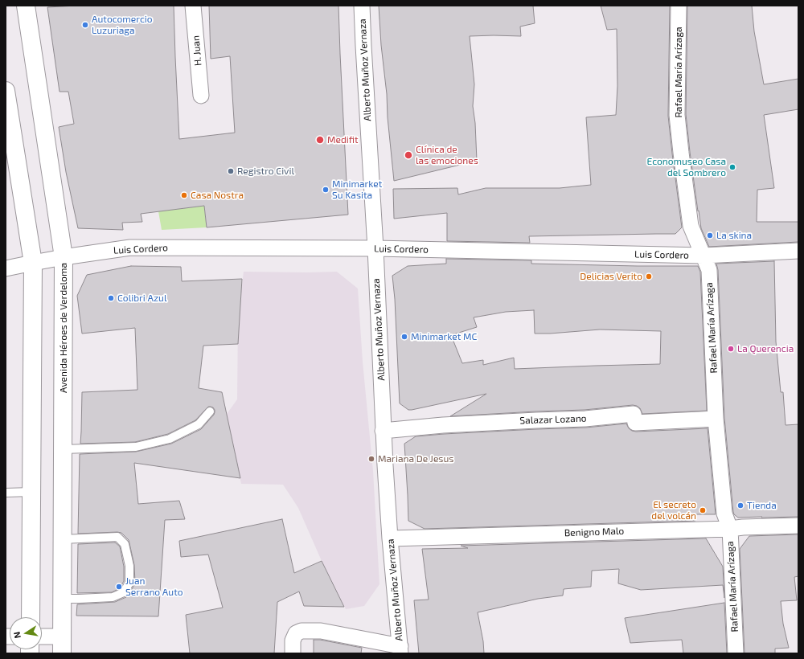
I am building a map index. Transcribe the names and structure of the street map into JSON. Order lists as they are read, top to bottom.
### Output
{
  "streets": {
    "main road": ["Avenida Héroes de Verdeloma"],
    "street": [
      "H. Juan",
      "Alberto Muñoz Vernaza",
      "Rafael María Arízaga",
      "Luis Cordero",
      "Salazar Lozano",
      "Benigno Malo"
    ]
  },
  "crossings": [
    ["Alberto Muñoz Vernaza", "Luis Cordero"],
    ["Alberto Muñoz Vernaza", "Salazar Lozano"],
    ["Alberto Muñoz Vernaza", "Benigno Malo"],
    ["Rafael María Arízaga", "Luis Cordero"],
    ["Rafael María Arízaga", "Salazar Lozano"],
    ["Rafael María Arízaga", "Benigno Malo"],
    ["Luis Cordero", "Avenida Héroes de Verdeloma"]
  ],
  "places": [
    "Autocomercio Luzuriaga",
    "Medifit",
    "Clínica de las emociones",
    "Economuseo Casa del Sombrero",
    "Registro Civil",
    "Minimarket Su Kasita",
    "Casa Nostra",
    "La skina",
    "Delicias Verito",
    "Colibri Azul",
    "Minimarket MC",
    "La Querencia",
    "Mariana De Jesus",
    "Tienda",
    "El secreto del volcán",
    "Juan Serrano Auto"
  ],
  "north": "left"
}
